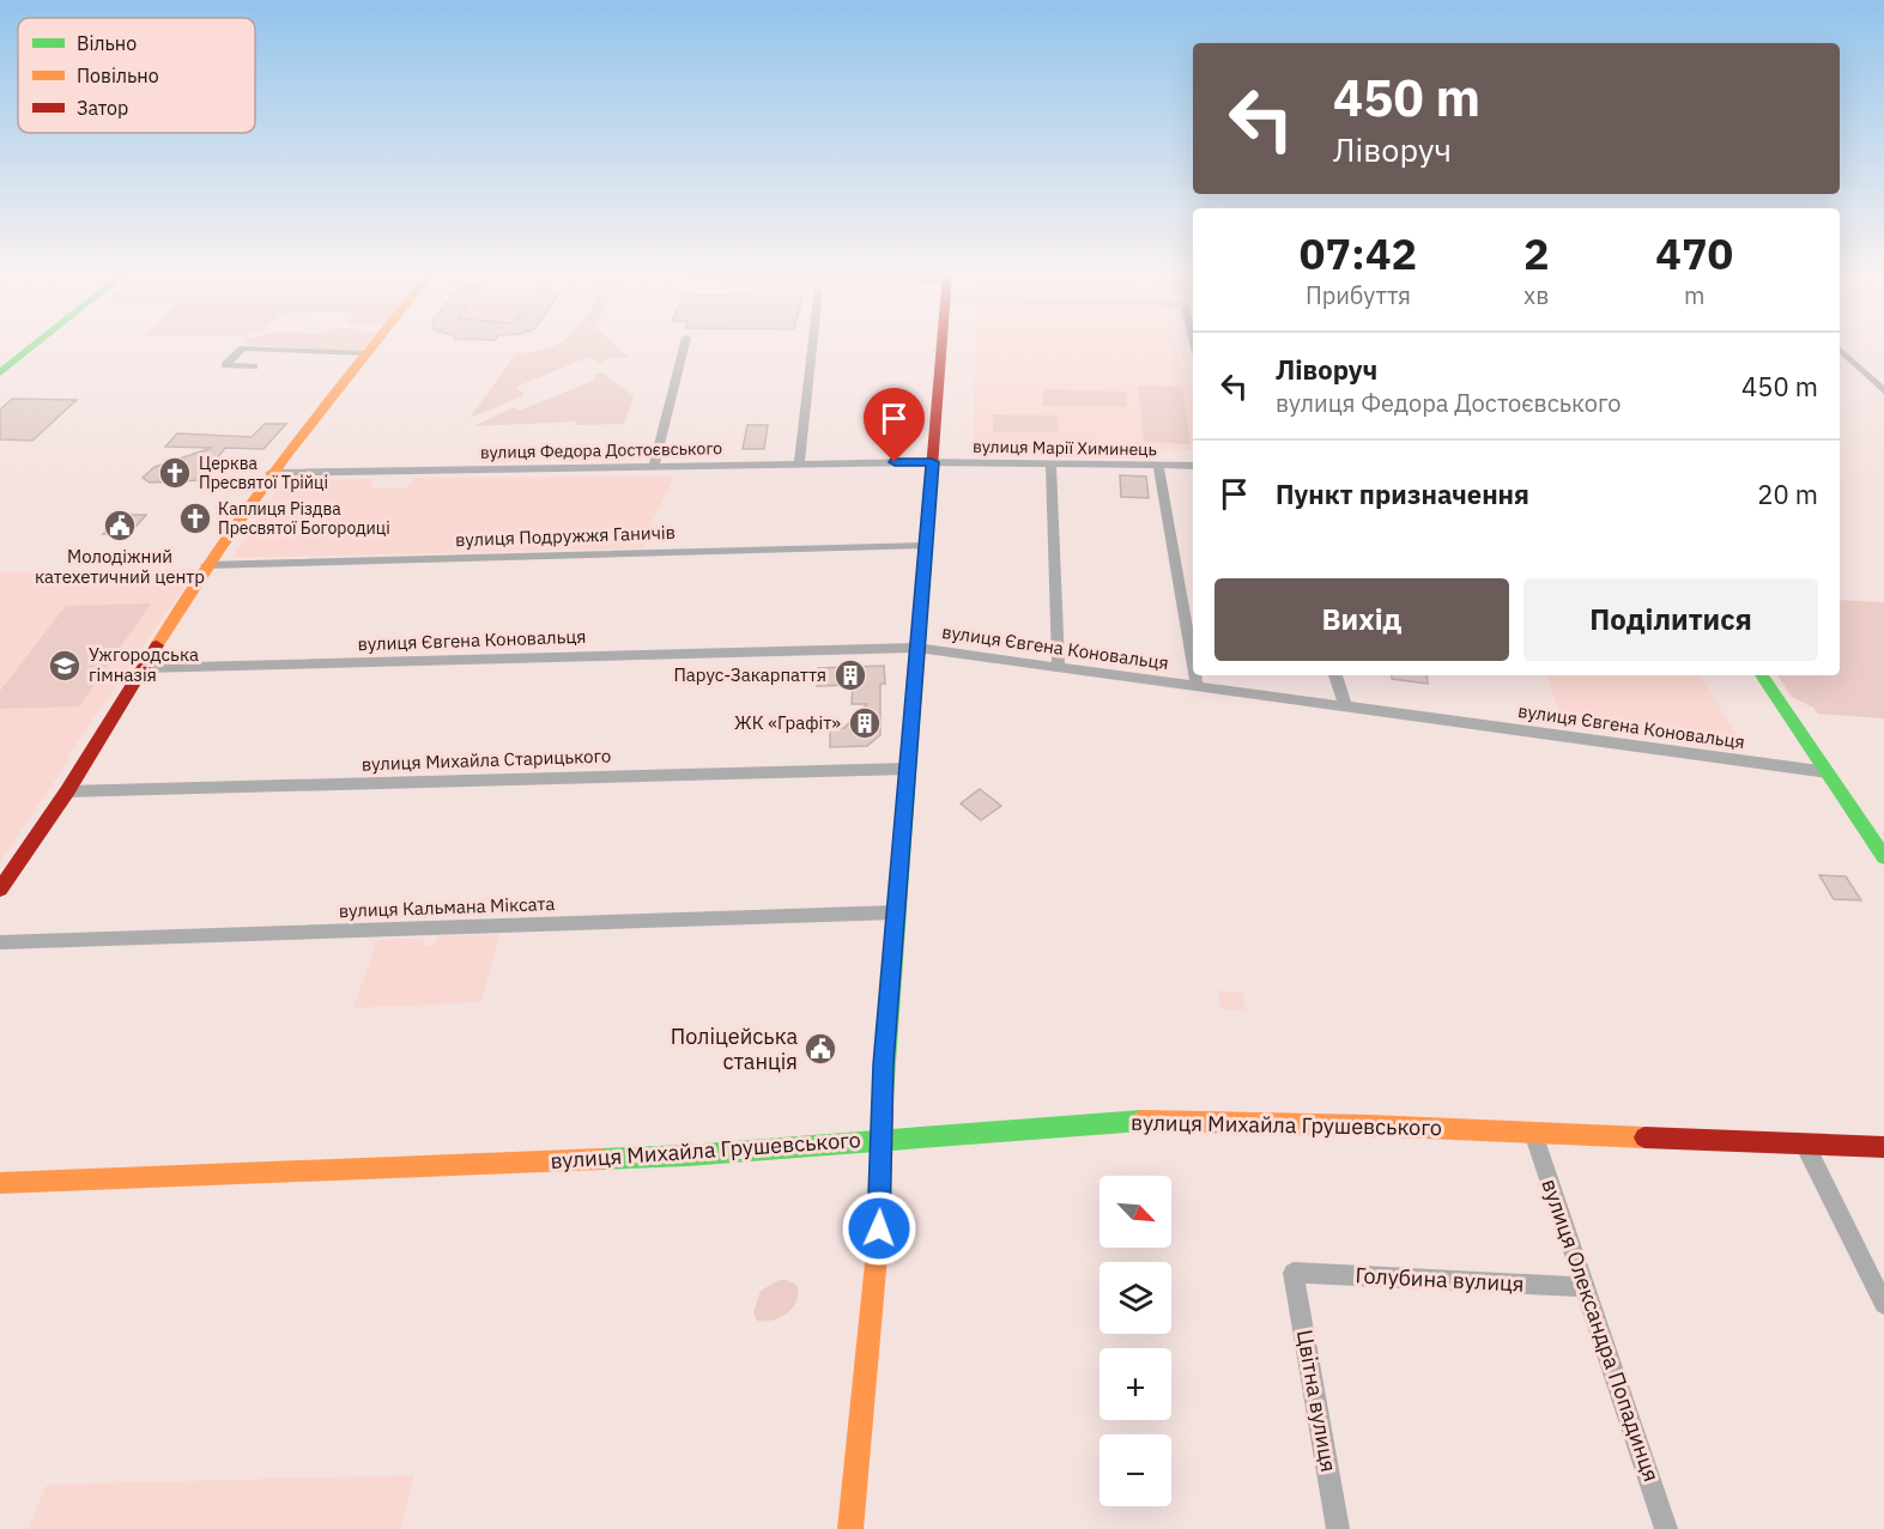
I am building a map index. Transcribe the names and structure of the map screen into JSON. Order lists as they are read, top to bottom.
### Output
{
  "streets": {
    "street": [
      "вулиця Марії Химинець",
      "вулиця Федора Достоєвського",
      "вулиця Подружжя Ганичів",
      "вулиця Євгена Коновальця",
      "вулиця Михайла Старицького",
      "вулиця Кальмана Міксата",
      "вулиця Михайла Грушевського",
      "Голубина вулиця",
      "вулиця Олександра Попадинця",
      "Цвітна вулиця"
    ]
  },
  "crossings": [
    ["вулиця Марії Химинець", "вулиця Федора Достоєвського"],
    ["вулиця Михайла Грушевського", "вулиця Олександра Попадинця"],
    ["Голубина вулиця", "вулиця Олександра Попадинця"],
    ["Голубина вулиця", "Цвітна вулиця"]
  ],
  "places": {
    "church": ["Церква Пресвятої Трійці", "Каплиця Різдва Пресвятої Богородиці"],
    "public building": ["Молодіжний катехетичний центр", "Поліцейська станція"],
    "school or university": ["Ужгородська гімназія"],
    "building": ["Парус-Закарпаття", "ЖК «Графіт»"]
  },
  "legend": ["Вільно", "Повільно", "Затор"],
  "north": "bottom right",
  "page": {
    "turn": ["450 m", "Ліворуч"],
    "eta": [
      "07:42",
      "Прибуття",
      "2",
      "хв",
      "470",
      "m"
    ],
    "list": [
      {
        "name": "Ліворуч",
        "note": "вулиця Федора Достоєвського",
        "value": "450 m"
      },
      {
        "name": "Пункт призначення",
        "value": "20 m"
      }
    ],
    "buttons": ["Вихід", "Поділитися"],
    "map_buttons": ["+", "−"]
  }
}
